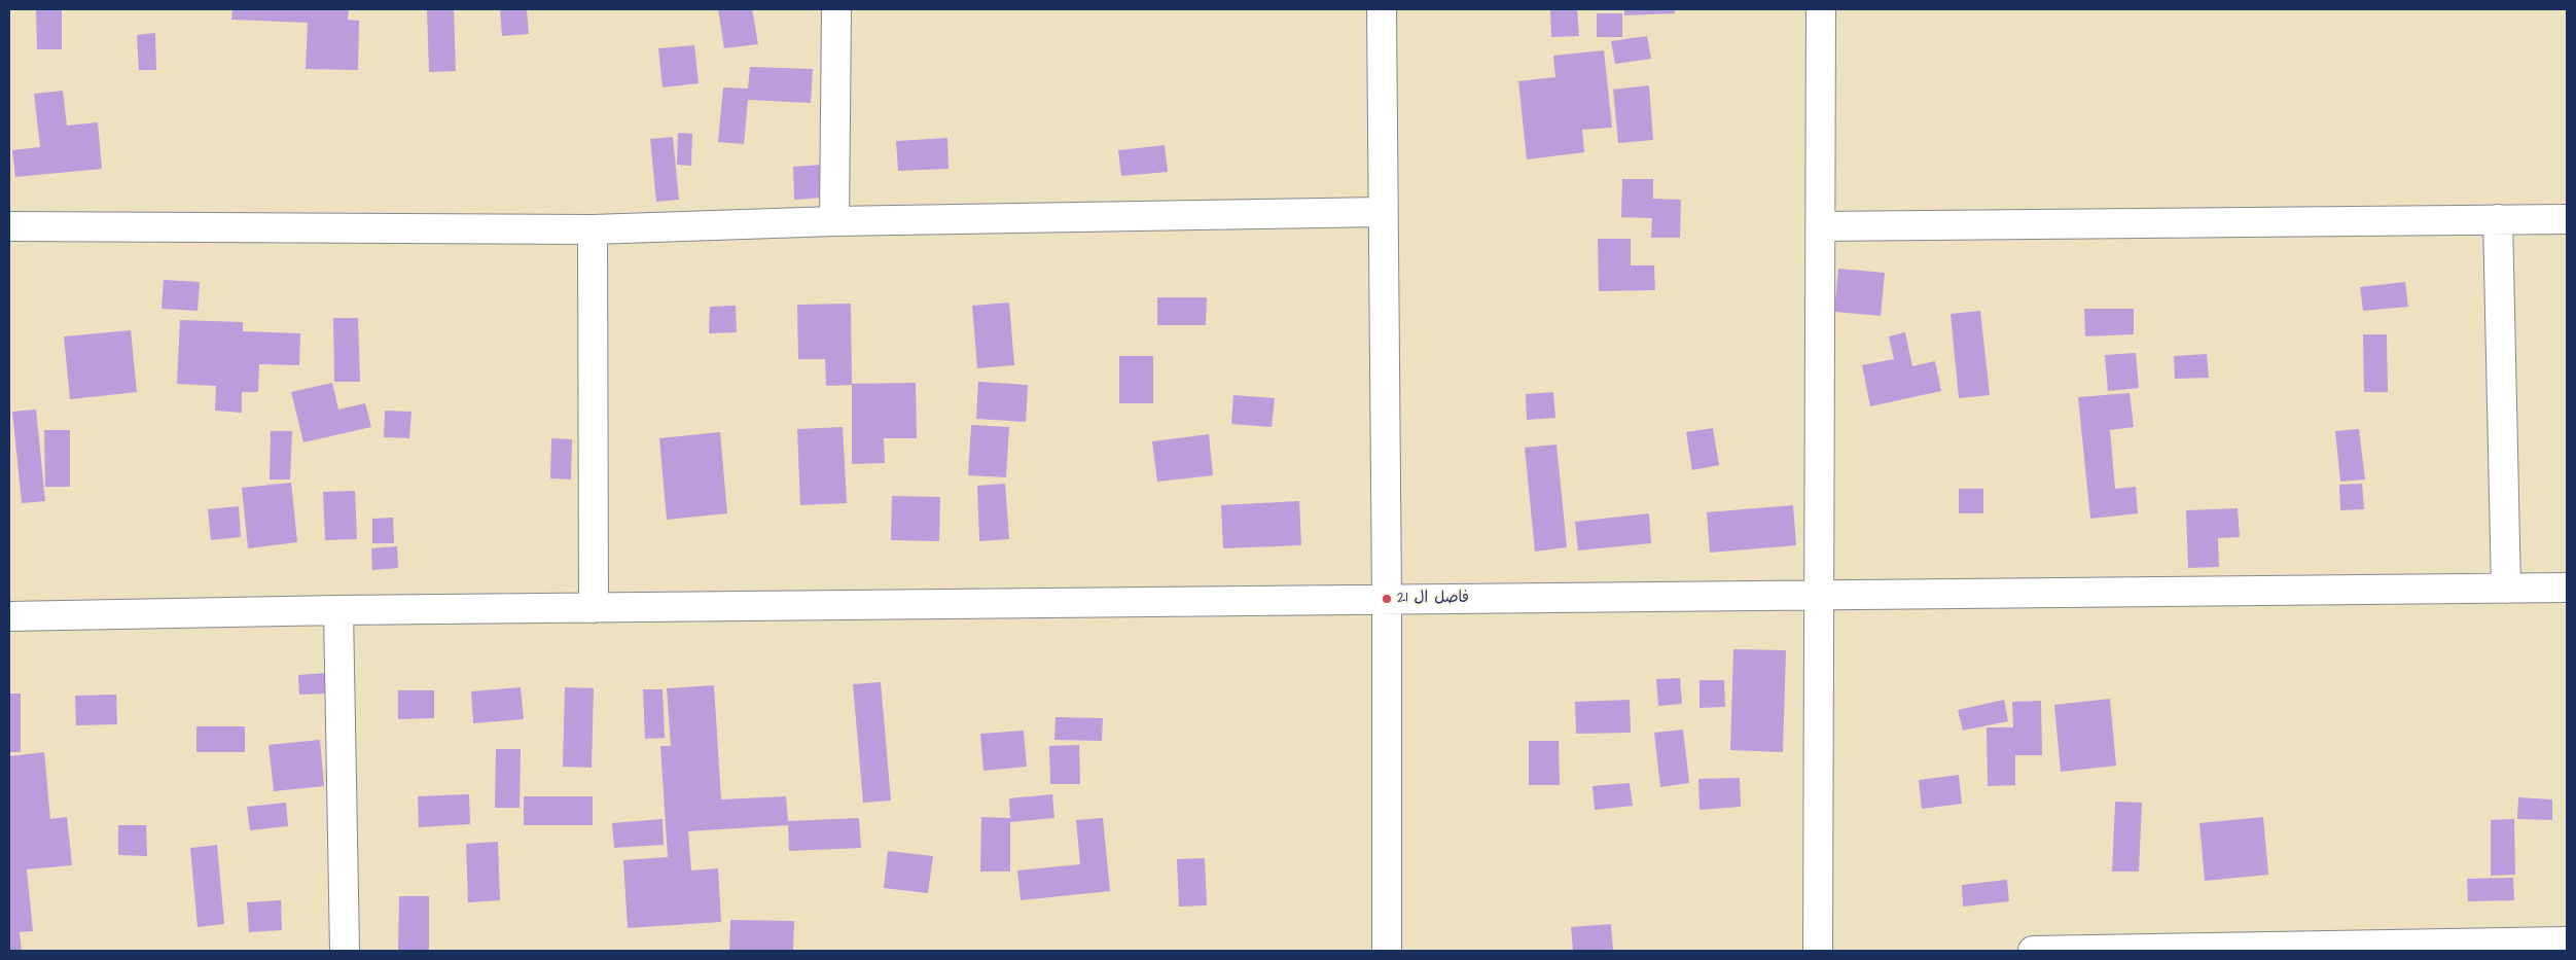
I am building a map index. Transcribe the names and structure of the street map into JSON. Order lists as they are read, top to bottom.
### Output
{
  "places": ["فاصل ال 21"]
}
